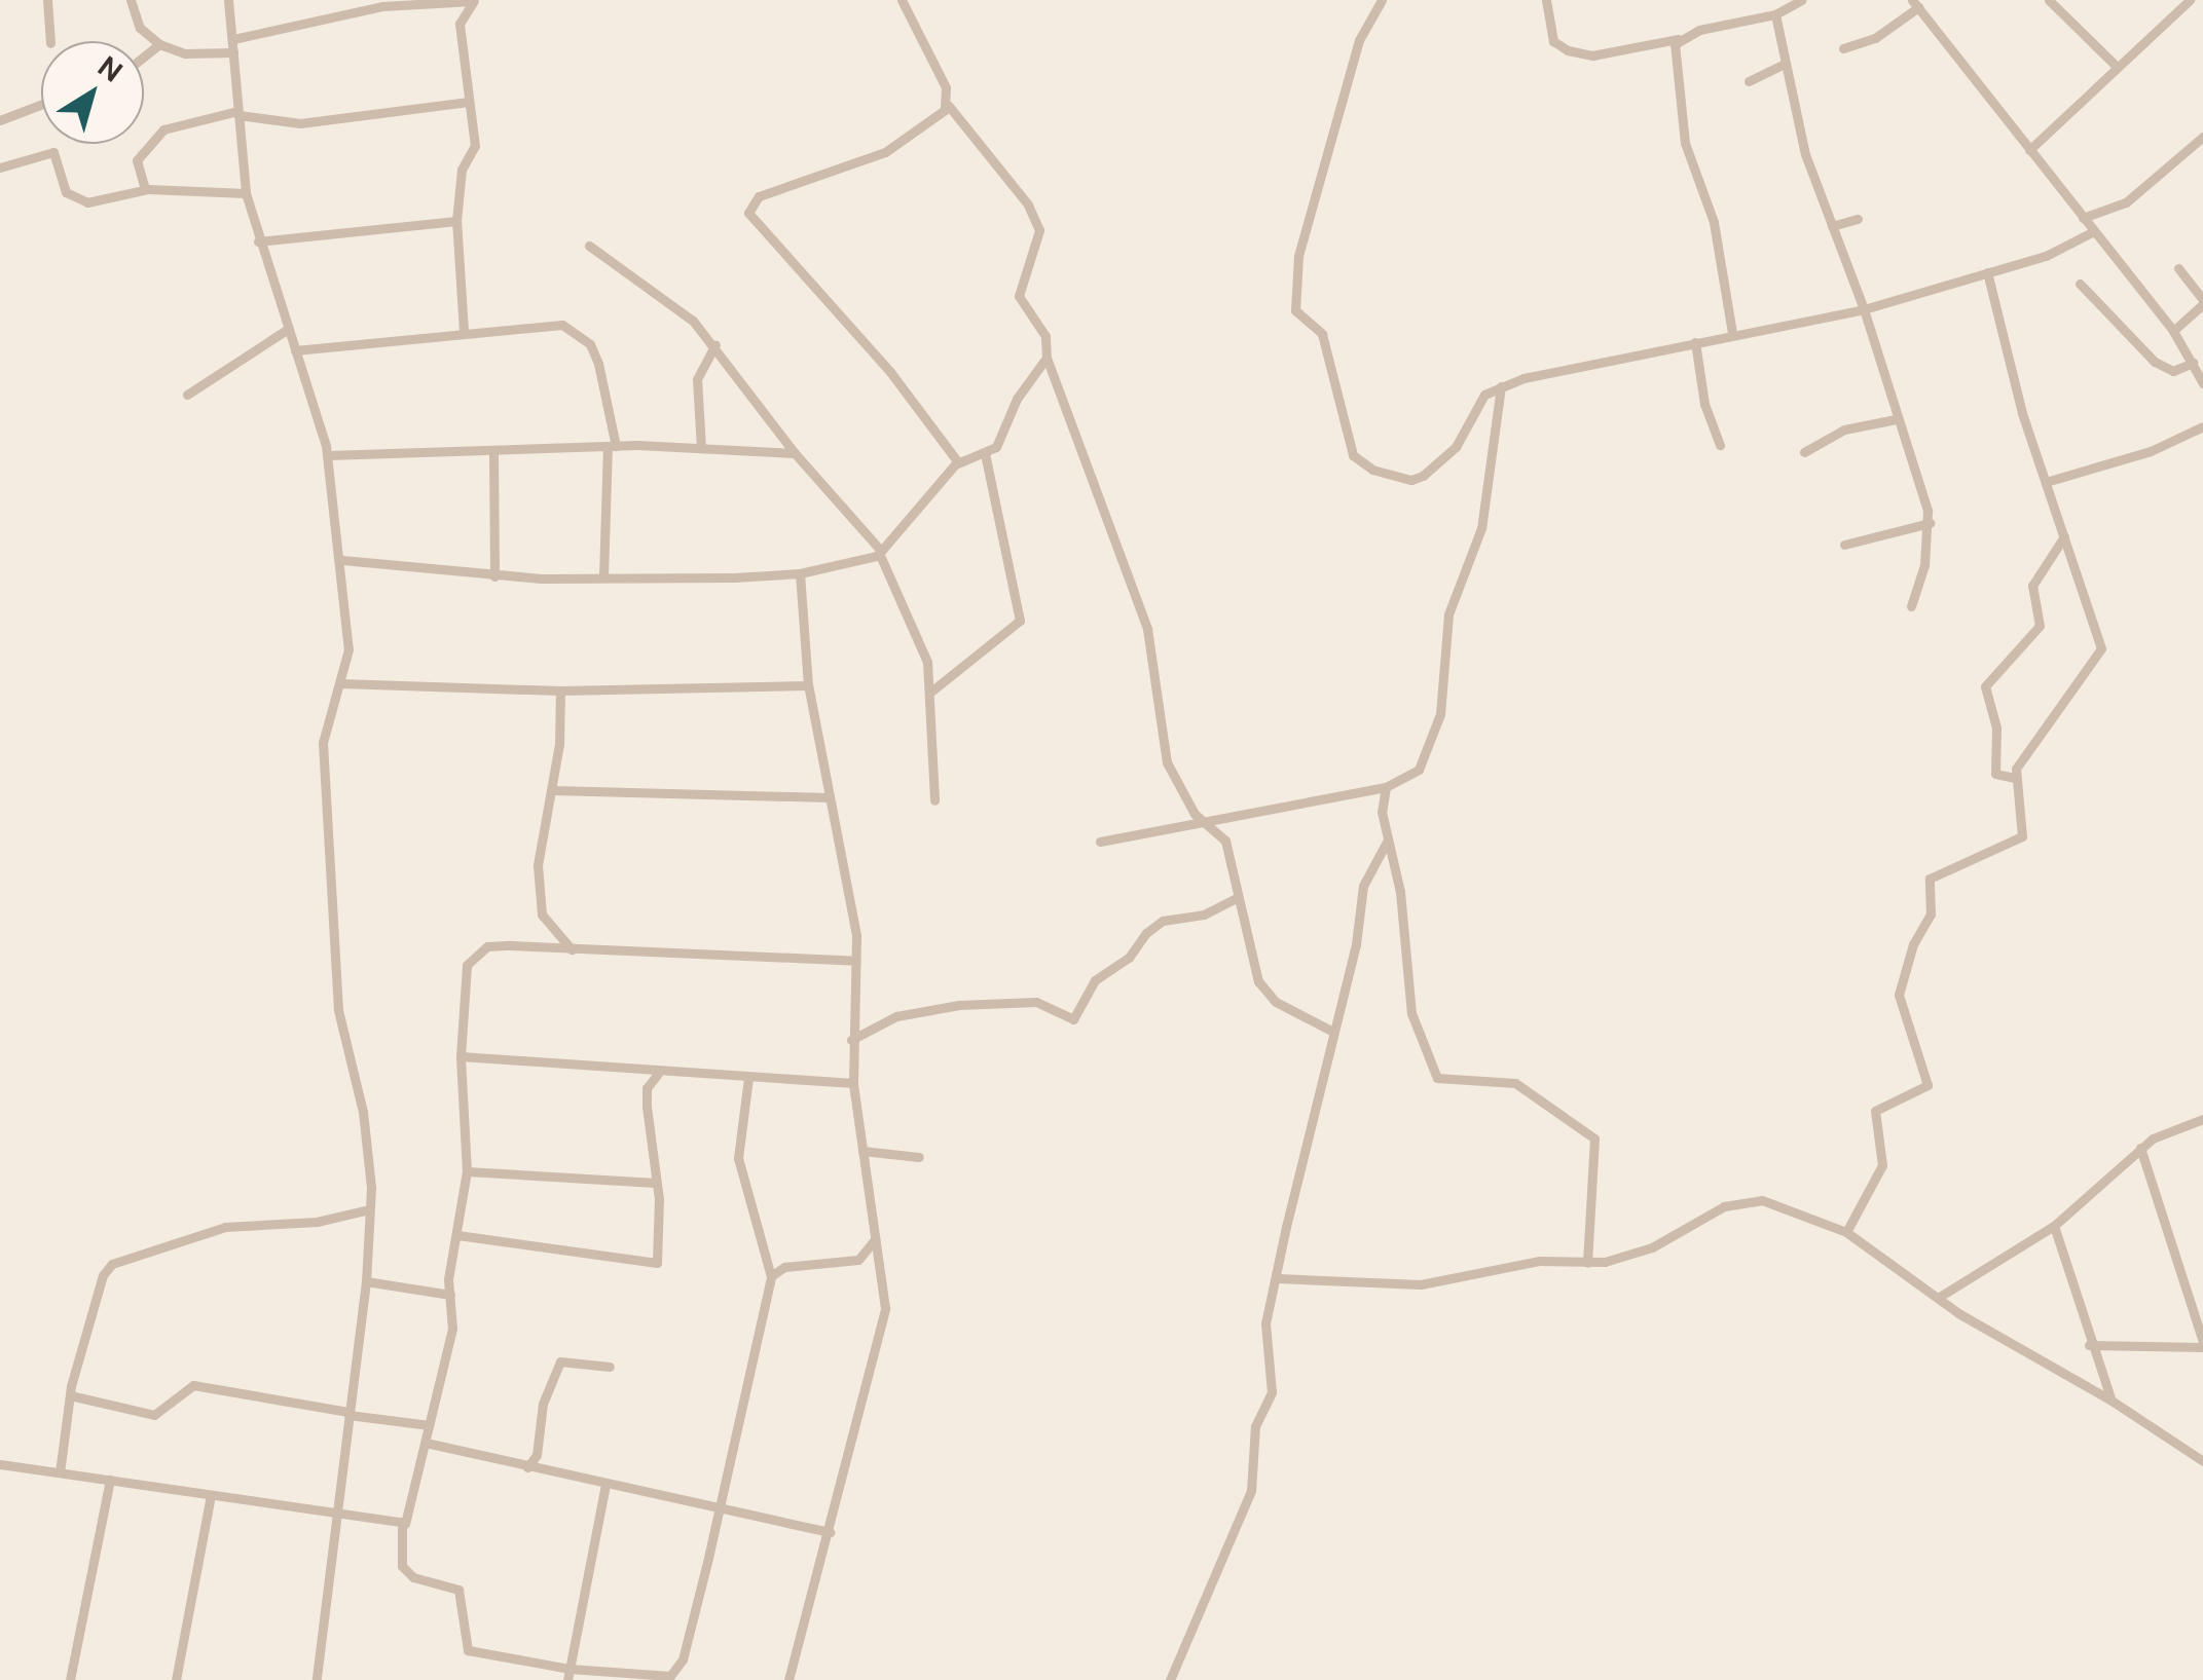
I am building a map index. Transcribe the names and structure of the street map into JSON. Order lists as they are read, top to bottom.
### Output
{
  "north": "top right"
}
